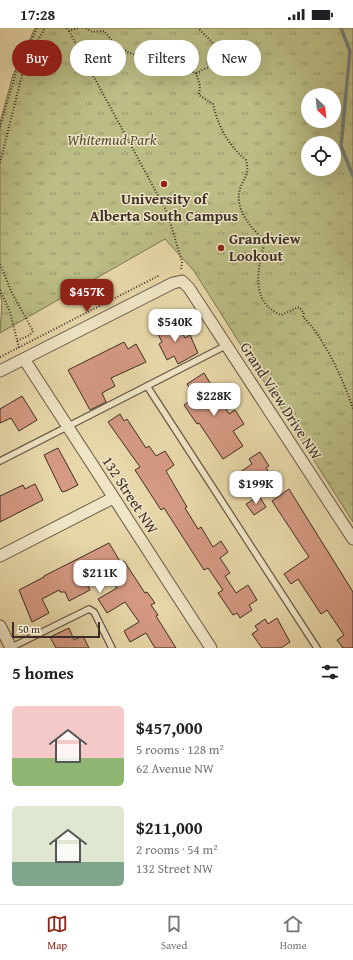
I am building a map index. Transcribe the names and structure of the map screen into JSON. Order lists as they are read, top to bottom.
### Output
{
  "streets": {
    "street": ["Grand View Drive NW", "132 Street NW"]
  },
  "parks": ["Whitemud Park"],
  "places": ["University of Alberta South Campus", "Grandview Lookout"],
  "scale_bar": "50 m",
  "north": "bottom right",
  "page": {
    "status": "17:28",
    "chip": [
      "Buy",
      "Rent",
      "Filters",
      "New"
    ],
    "price": [
      "$457K",
      "$540K",
      "$228K",
      "$199K",
      "$211K"
    ],
    "scale": "50 m",
    "heading": "5 homes",
    "list": [
      {
        "name": "$457,000",
        "note": "5 rooms · 128 m² · 62 Avenue NW"
      },
      {
        "name": "$211,000",
        "note": "2 rooms · 54 m² · 132 Street NW"
      }
    ],
    "tabs": ["Map", "Saved", "Home"]
  }
}
